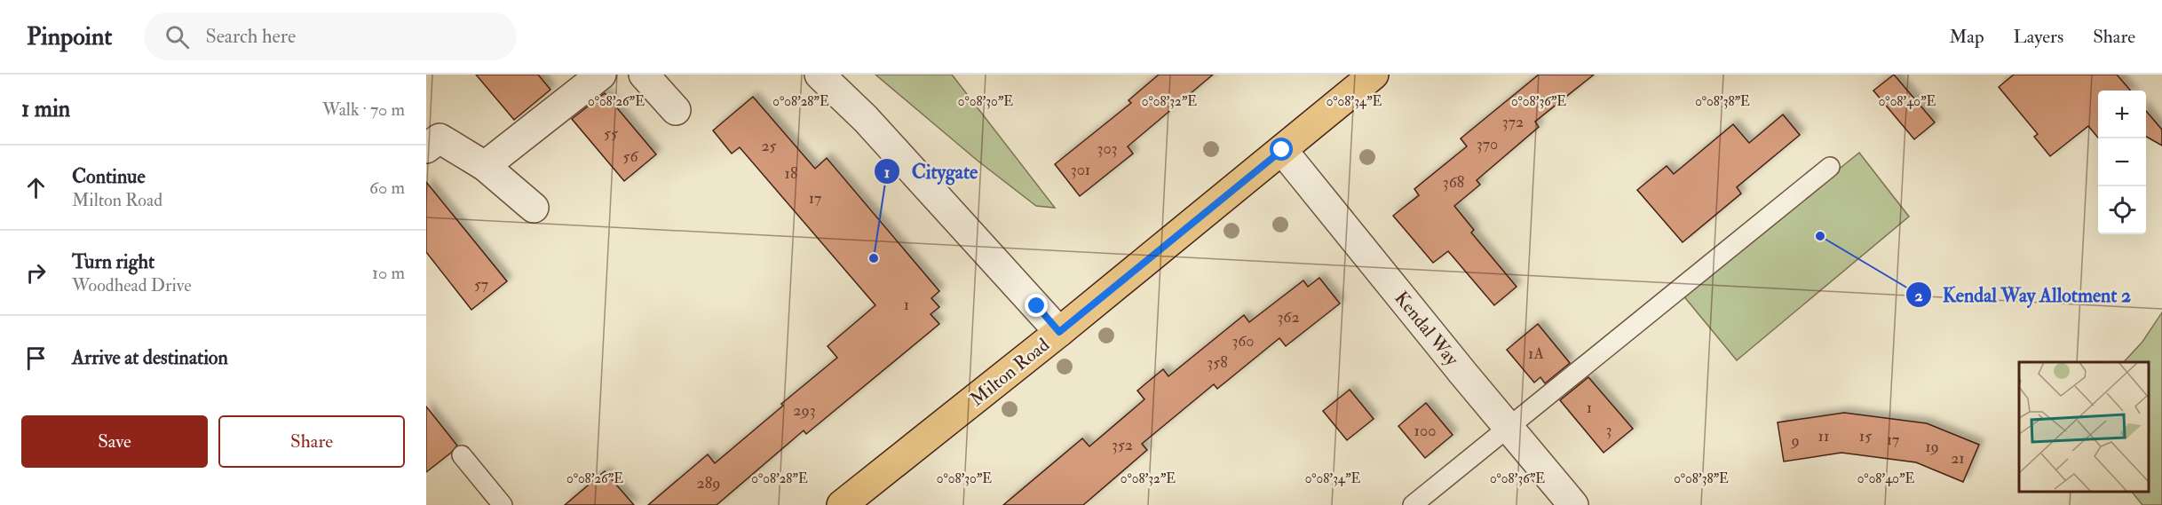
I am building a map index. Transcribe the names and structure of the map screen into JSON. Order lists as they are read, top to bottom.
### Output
{
  "streets": {
    "main road": ["Milton Road"],
    "street": ["Kendal Way"]
  },
  "crossings": [
    ["Kendal Way", "Milton Road"]
  ],
  "places": ["Kendal Way Allotment 2", "Citygate"],
  "house_numbers": [
    "372",
    "55",
    "370",
    "25",
    "303",
    "56",
    "301",
    "18",
    "368",
    "17",
    "57",
    "1",
    "362",
    "360",
    "1A",
    "358",
    "1",
    "293",
    "3",
    "100",
    "11",
    "15",
    "17",
    "9",
    "352",
    "19",
    "21",
    "289"
  ],
  "page": {
    "header": "Pinpoint",
    "search": "Search here",
    "nav": ["Map", "Layers", "Share"],
    "heading": ["1 min", "Walk · 70 m"],
    "map_buttons": ["+", "−"],
    "list": [
      ["Continue", "Milton Road", "60 m"],
      ["Turn right", "Woodhead Drive", "10 m"],
      "Arrive at destination"
    ],
    "buttons": ["Save", "Share"]
  },
  "coordinates": [
    "0°08'28\"E",
    "0°08'38\"E",
    "0°08'26\"E",
    "0°08'30\"E",
    "0°08'32\"E",
    "0°08'34\"E",
    "0°08'36\"E",
    "0°08'40\"E"
  ]
}
